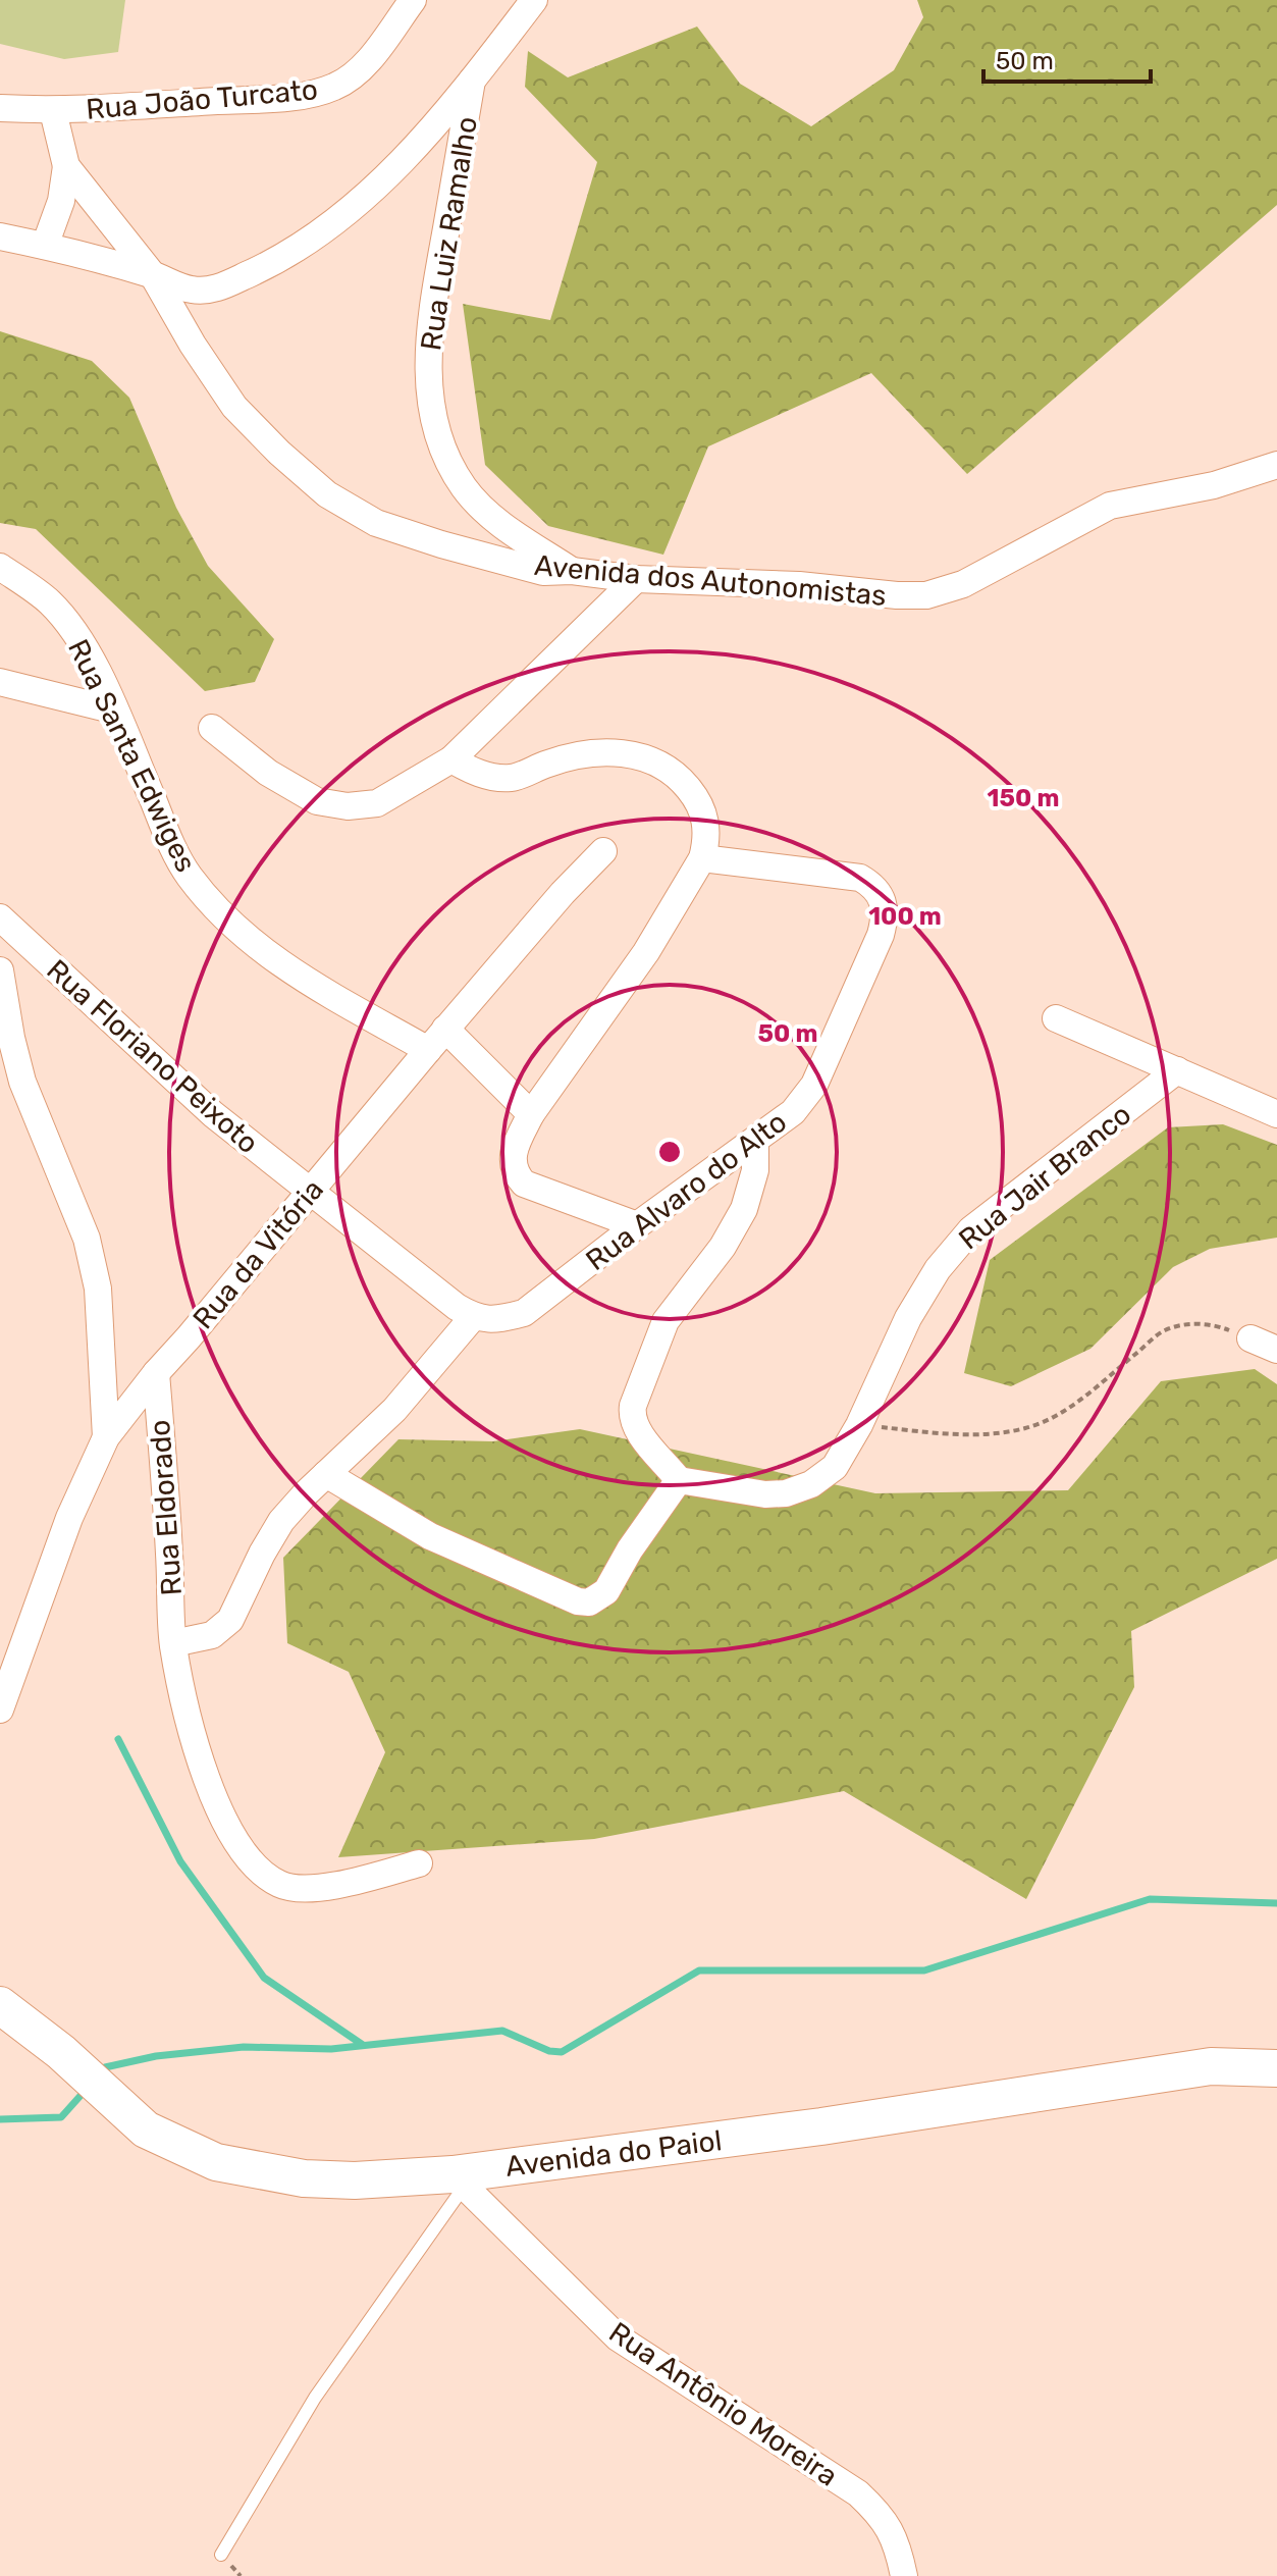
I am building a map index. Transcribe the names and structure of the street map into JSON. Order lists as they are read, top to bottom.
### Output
{
  "streets": {
    "street": [
      "Rua João Turcato",
      "Rua Luiz Ramalho",
      "Avenida dos Autonomistas",
      "Rua Santa Edwiges",
      "Rua Floriano Peixoto",
      "Rua Jair Branco",
      "Rua Alvaro do Alto",
      "Rua da Vitória",
      "Rua Eldorado",
      "Avenida do Paiol",
      "Rua Antônio Moreira"
    ]
  },
  "crossings": [
    ["Rua Luiz Ramalho", "Avenida dos Autonomistas"],
    ["Rua Santa Edwiges", "Rua da Vitória"],
    ["Rua Floriano Peixoto", "Rua da Vitória"],
    ["Rua da Vitória", "Rua Eldorado"],
    ["Avenida do Paiol", "Rua Antônio Moreira"]
  ],
  "scale_bar": "50 m",
  "rings": ["150 m", "100 m", "50 m"]
}
